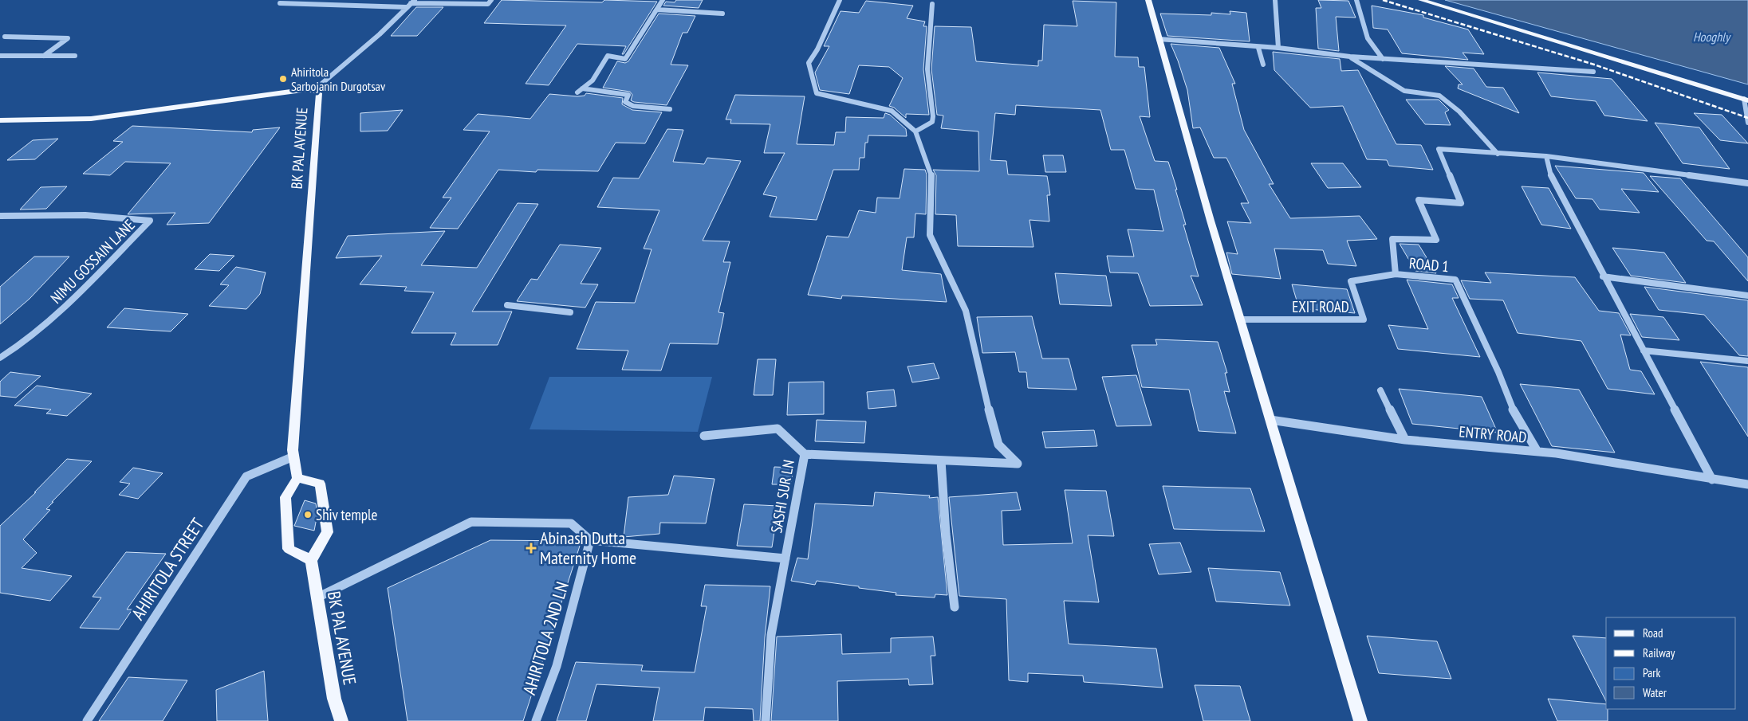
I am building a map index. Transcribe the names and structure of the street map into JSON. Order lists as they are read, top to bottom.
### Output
{
  "streets": {
    "main road": ["BK PAL AVENUE"],
    "street": [
      "NIMU GOSSAIN LANE",
      "ROAD 1",
      "EXIT ROAD",
      "ENTRY ROAD",
      "SASHI SUR LN",
      "AHIRITOLA STREET",
      "AHIRITOLA 2ND LN"
    ]
  },
  "crossings": [
    ["BK PAL AVENUE", "AHIRITOLA STREET"],
    ["ROAD 1", "EXIT ROAD"],
    ["ROAD 1", "ENTRY ROAD"]
  ],
  "water": ["Hooghly"],
  "places": {
    "other": ["Ahiritola Sarbojanin Durgotsav", "Shiv temple"],
    "health": ["Abinash Dutta Maternity Home"]
  },
  "legend": [
    "Road",
    "Railway",
    "Park",
    "Water"
  ]
}
